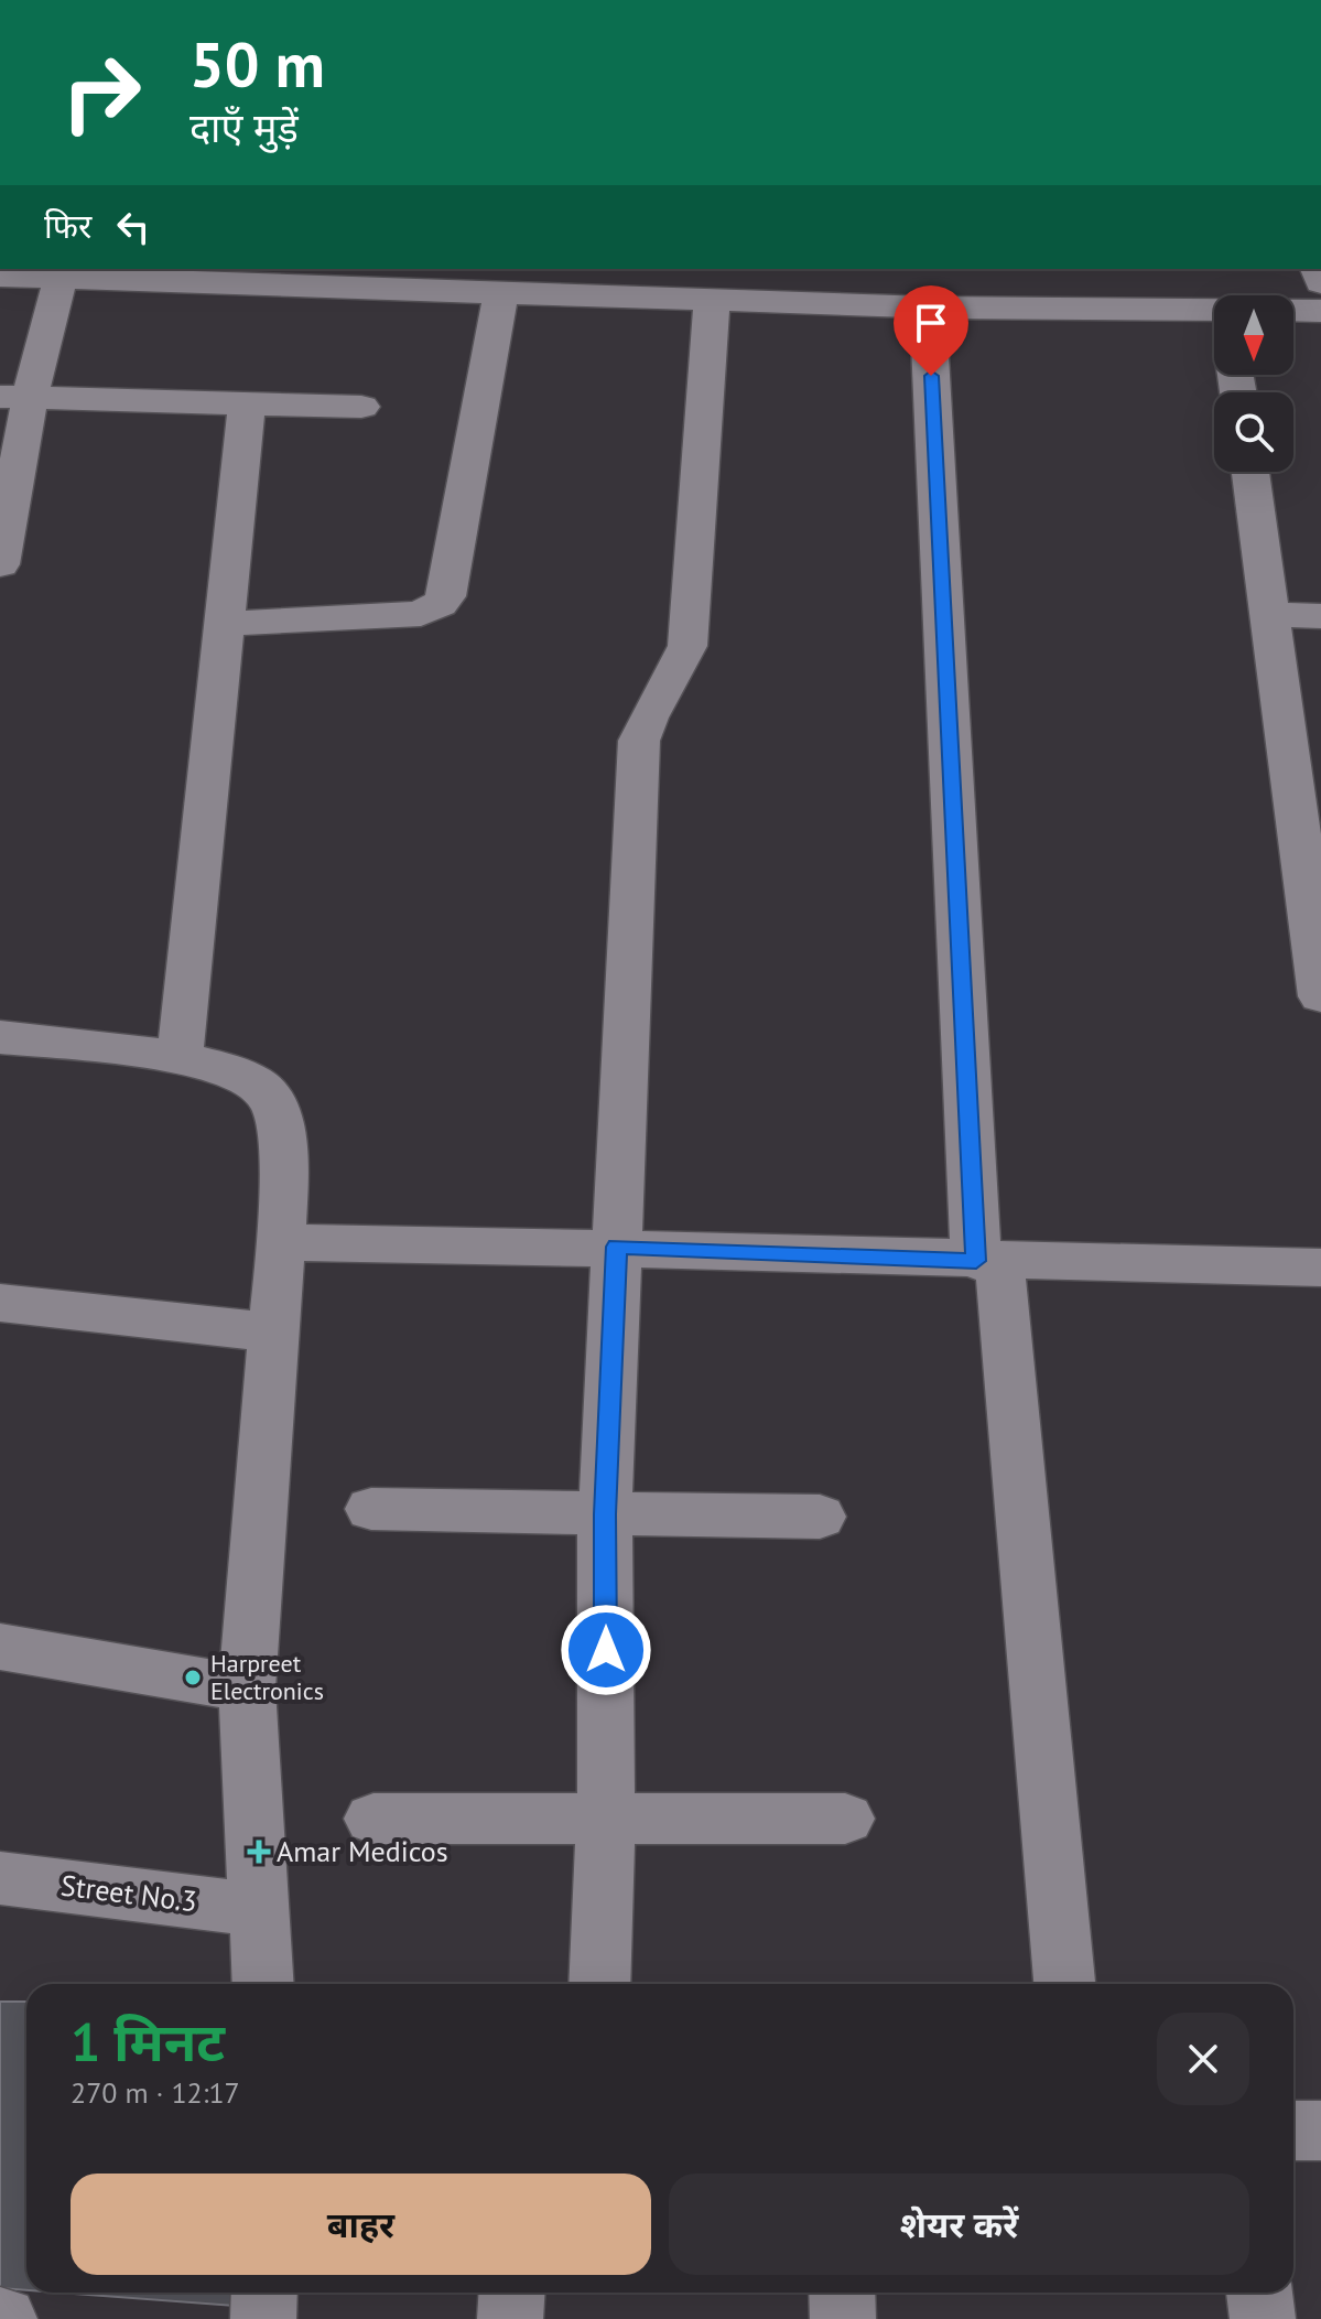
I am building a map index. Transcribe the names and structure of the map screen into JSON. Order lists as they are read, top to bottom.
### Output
{
  "streets": {
    "street": ["Street No.3"]
  },
  "places": {
    "other": ["Harpreet Electronics"],
    "health": ["Amar Medicos"]
  },
  "north": "bottom",
  "page": {
    "turn": ["50 m", "दाएँ मुड़ें"],
    "then": "फिर",
    "heading": ["1 मिनट", "270 m · 12:17"],
    "buttons": ["बाहर", "शेयर करें"]
  }
}
